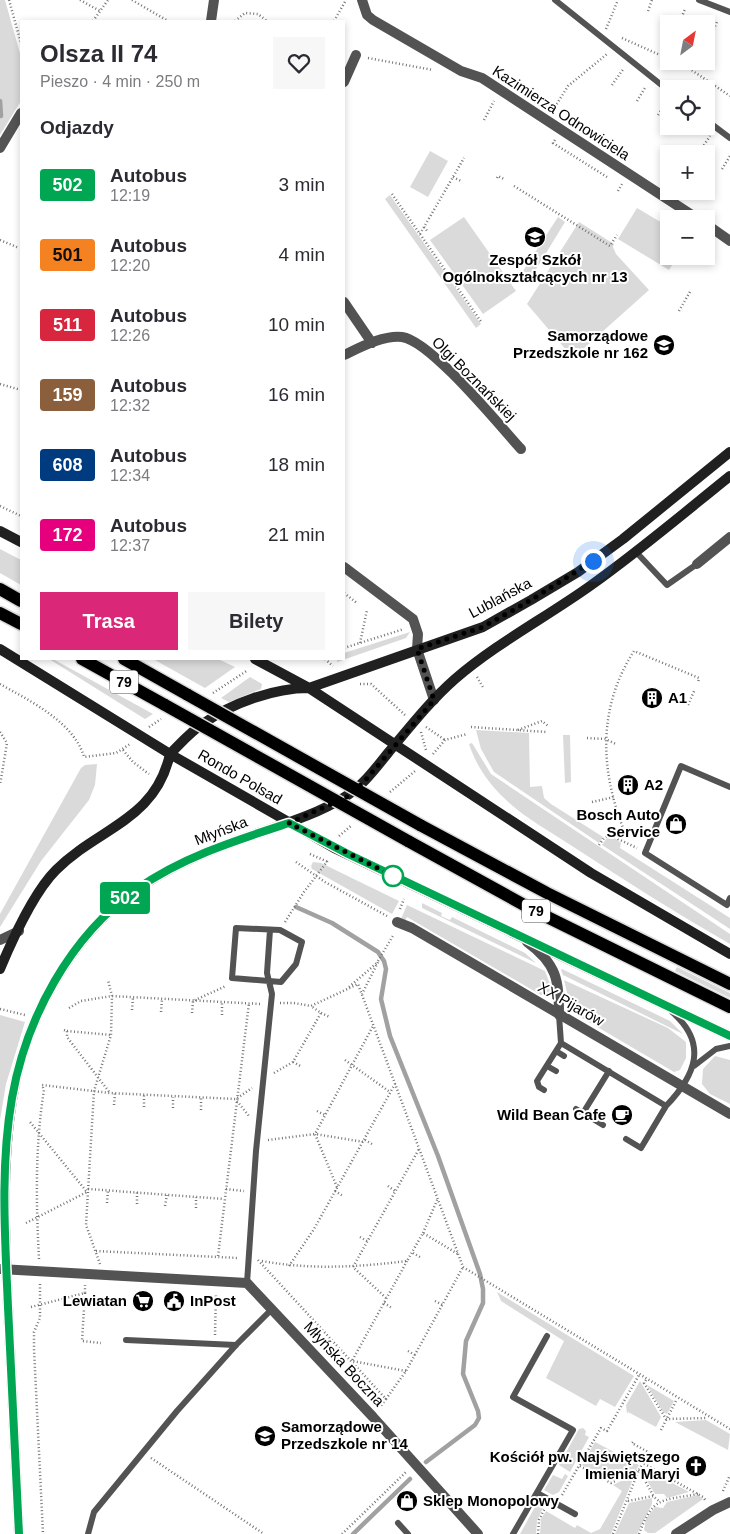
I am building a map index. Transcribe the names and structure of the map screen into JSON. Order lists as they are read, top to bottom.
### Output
{
  "streets": {
    "main road": [
      "Lublańska",
      "79",
      "Rondo Polsad",
      "Młyńska"
    ],
    "street": [
      "Kazimierza Odnowiciela",
      "Olgi Boznańskiej",
      "XX Pijarów",
      "Młyńska Boczna"
    ]
  },
  "crossings": [
    ["Lublańska", "Rondo Polsad"],
    ["Rondo Polsad", "Młyńska"]
  ],
  "places": {
    "school or university": ["Zespół Szkół Ogólnokształcących nr 13", "Samorządowe Przedszkole nr 162", "Samorządowe Przedszkole nr 14"],
    "building": ["A1", "A2"],
    "shop": ["Bosch Auto Service", "Sklep Monopolowy"],
    "cafe": ["Wild Bean Cafe"],
    "supermarket": ["Lewiatan"],
    "public building": ["InPost"],
    "church": ["Kościół pw. Najświętszego Imienia Maryi"]
  },
  "lines": ["bus line 502"],
  "north": "top right",
  "page": {
    "on_map": "502",
    "map_buttons": ["+", "−"],
    "heading": [
      ["Olsza II 74", "Pieszo · 4 min · 250 m"],
      "Odjazdy"
    ],
    "list": [
      {
        "mark": "502",
        "name": "Autobus",
        "note": "12:19",
        "value": "3 min"
      },
      {
        "mark": "501",
        "name": "Autobus",
        "note": "12:20",
        "value": "4 min"
      },
      {
        "mark": "511",
        "name": "Autobus",
        "note": "12:26",
        "value": "10 min"
      },
      {
        "mark": "159",
        "name": "Autobus",
        "note": "12:32",
        "value": "16 min"
      },
      {
        "mark": "608",
        "name": "Autobus",
        "note": "12:34",
        "value": "18 min"
      },
      {
        "mark": "172",
        "name": "Autobus",
        "note": "12:37",
        "value": "21 min"
      }
    ],
    "buttons": ["Trasa", "Bilety"]
  }
}
